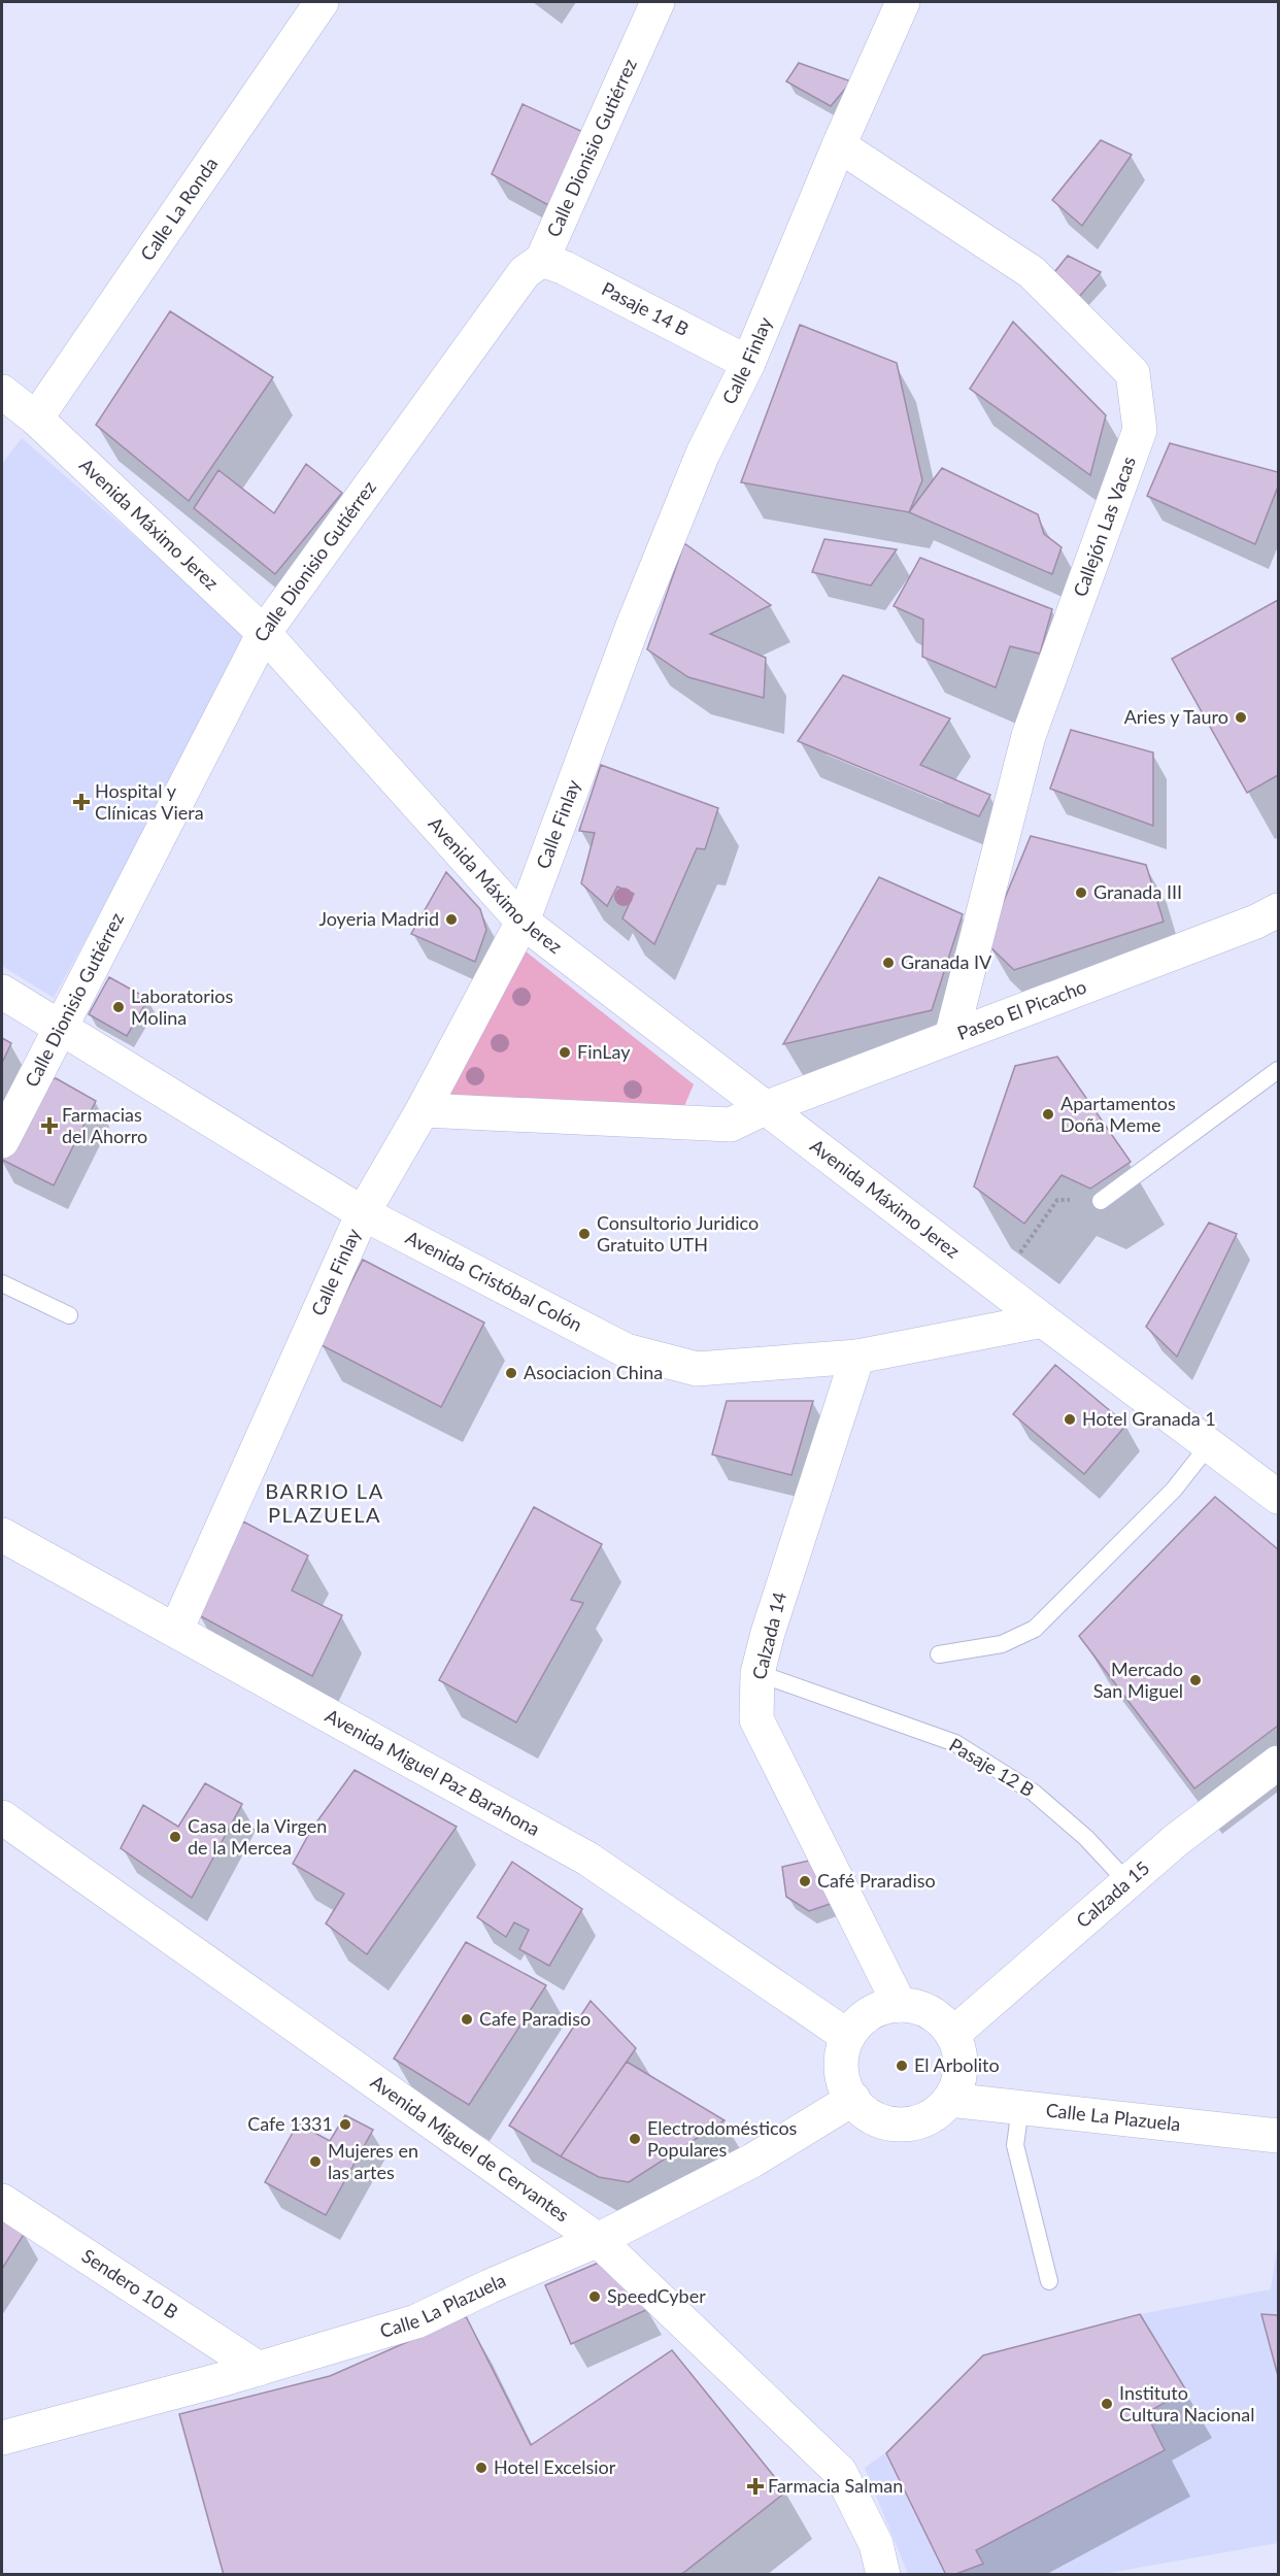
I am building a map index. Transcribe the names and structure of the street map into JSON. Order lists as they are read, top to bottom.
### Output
{
  "streets": {
    "street": [
      "Calle Dionisio Gutiérrez",
      "Calle La Ronda",
      "Pasaje 14 B",
      "Calle Finlay",
      "Avenida Máximo Jerez",
      "Callejón Las Vacas",
      "Paseo El Picacho",
      "Avenida Cristóbal Colón",
      "Calzada 14",
      "Avenida Miguel Paz Barahona",
      "Calzada 15",
      "Calle La Plazuela",
      "Avenida Miguel de Cervantes",
      "Sendero 10 B"
    ],
    "lane": ["Pasaje 12 B"]
  },
  "crossings": [
    ["Calle Dionisio Gutiérrez", "Pasaje 14 B"],
    ["Calle Dionisio Gutiérrez", "Avenida Máximo Jerez"],
    ["Calle Dionisio Gutiérrez", "Avenida Cristóbal Colón"],
    ["Calle La Ronda", "Avenida Máximo Jerez"],
    ["Pasaje 14 B", "Calle Finlay"],
    ["Calle Finlay", "Avenida Máximo Jerez"],
    ["Calle Finlay", "Callejón Las Vacas"],
    ["Calle Finlay", "Paseo El Picacho"],
    ["Calle Finlay", "Avenida Cristóbal Colón"],
    ["Calle Finlay", "Avenida Miguel Paz Barahona"],
    ["Avenida Máximo Jerez", "Paseo El Picacho"],
    ["Avenida Máximo Jerez", "Avenida Cristóbal Colón"],
    ["Callejón Las Vacas", "Paseo El Picacho"],
    ["Avenida Cristóbal Colón", "Calzada 14"],
    ["Calzada 14", "Pasaje 12 B"],
    ["Calzada 14", "Avenida Miguel Paz Barahona"],
    ["Calzada 14", "Calzada 15"],
    ["Calzada 14", "Calle La Plazuela"],
    ["Pasaje 12 B", "Calzada 15"],
    ["Avenida Miguel Paz Barahona", "Calzada 15"],
    ["Avenida Miguel Paz Barahona", "Calle La Plazuela"],
    ["Calzada 15", "Calle La Plazuela"],
    ["Calle La Plazuela", "Avenida Miguel de Cervantes"],
    ["Calle La Plazuela", "Sendero 10 B"]
  ],
  "districts": ["BARRIO LA PLAZUELA"],
  "places": {
    "other": [
      "Aries y Tauro",
      "Granada III",
      "Joyeria Madrid",
      "Granada IV",
      "Laboratorios Molina",
      "FinLay",
      "Apartamentos Doña Meme",
      "Consultorio Juridico Gratuito UTH",
      "Asociacion China",
      "Hotel Granada 1",
      "Mercado San Miguel",
      "Casa de la Virgen de la Mercea",
      "Café Praradiso",
      "Cafe Paradiso",
      "El Arbolito",
      "Cafe 1331",
      "Electrodomésticos Populares",
      "Mujeres en las artes",
      "SpeedCyber",
      "Instituto Cultura Nacional",
      "Hotel Excelsior"
    ],
    "health": ["Hospital y Clínicas Viera", "Farmacias del Ahorro", "Farmacia Salman"]
  }
}
